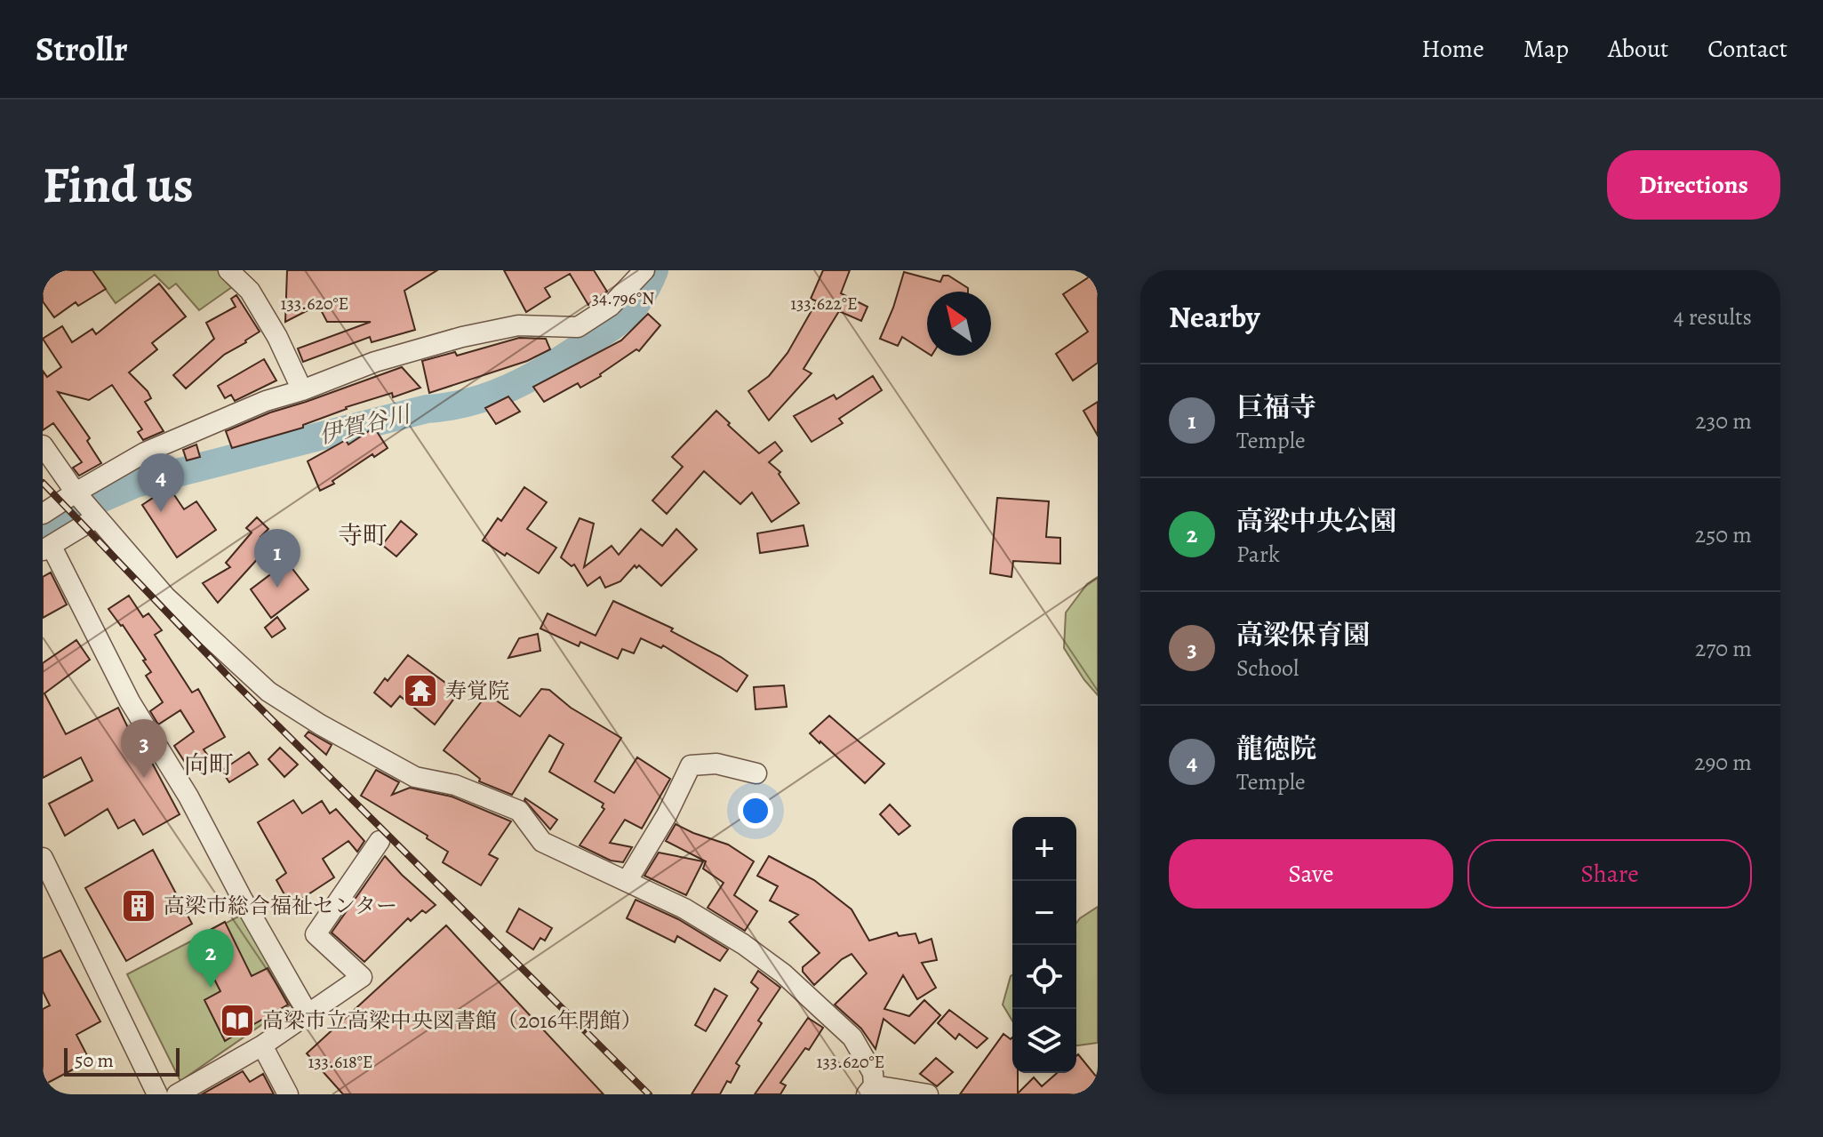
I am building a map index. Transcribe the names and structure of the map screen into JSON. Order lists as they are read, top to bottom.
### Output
{
  "districts": ["寺町", "向町"],
  "water": ["伊賀谷川"],
  "places": {
    "temple": ["寿覚院"],
    "building": ["高梁市総合福祉センター"],
    "library": ["高梁市立高梁中央図書館（2016年閉館）"]
  },
  "scale_bar": "50 m",
  "north": "top left",
  "page": {
    "header": "Strollr",
    "nav": [
      "Home",
      "Map",
      "About",
      "Contact"
    ],
    "buttons": [
      "Directions",
      ["Save", "Share"]
    ],
    "title": "Find us",
    "heading": ["Nearby", "4 results"],
    "list": [
      {
        "mark": "1",
        "name": "巨福寺",
        "note": "Temple",
        "value": "230 m"
      },
      {
        "mark": "2",
        "name": "高梁中央公園",
        "note": "Park",
        "value": "250 m"
      },
      {
        "mark": "3",
        "name": "高梁保育園",
        "note": "School",
        "value": "270 m"
      },
      {
        "mark": "4",
        "name": "龍徳院",
        "note": "Temple",
        "value": "290 m"
      }
    ],
    "pins": [
      "4",
      "1",
      "3",
      "2"
    ],
    "map_buttons": ["+", "−"],
    "scale": "50 m"
  },
  "coordinates": [
    "34.796°N",
    "133.620°E",
    "133.622°E",
    "133.618°E"
  ]
}
